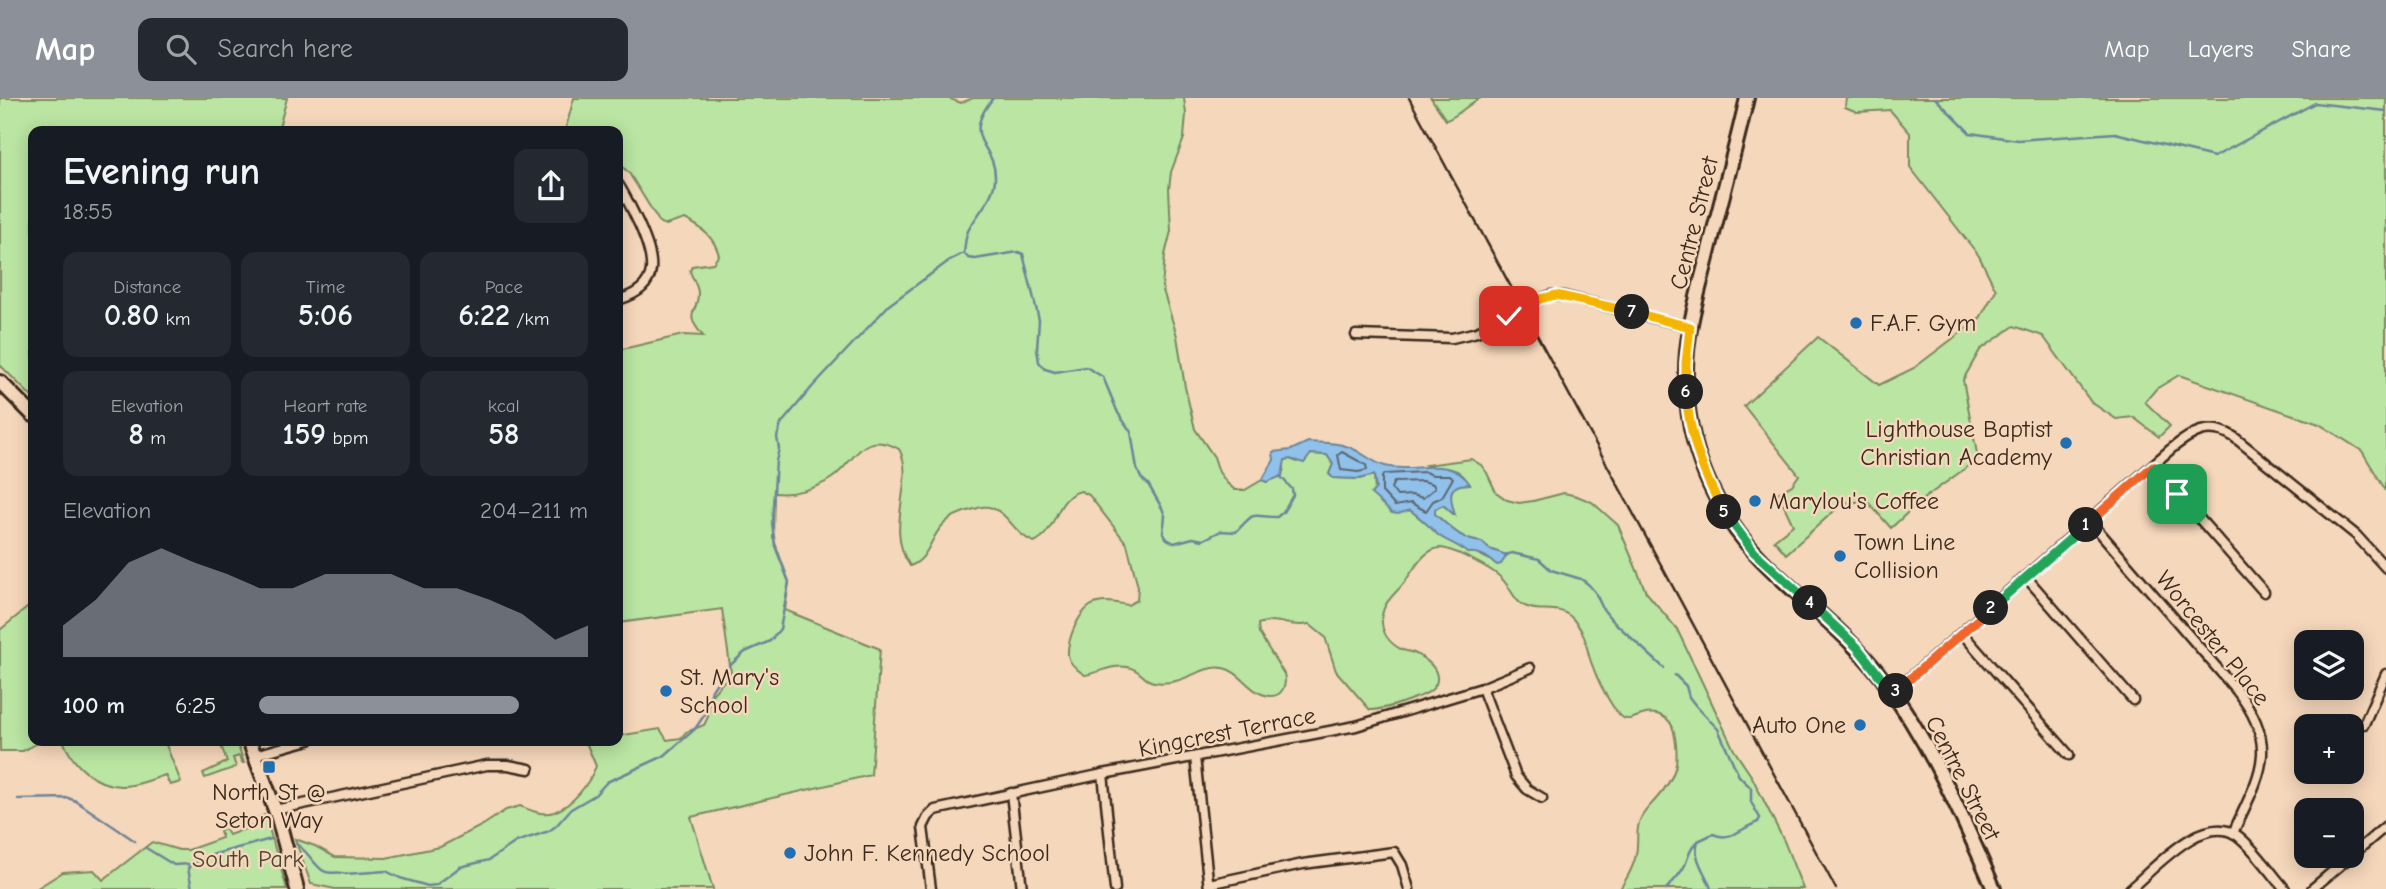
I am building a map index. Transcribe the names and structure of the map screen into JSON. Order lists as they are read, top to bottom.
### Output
{
  "streets": {
    "main road": ["Centre Street"],
    "street": ["Worcester Place", "Kingcrest Terrace"]
  },
  "parks": ["South Park"],
  "places": {
    "other": [
      "F.A.F. Gym",
      "Lighthouse Baptist Christian Academy",
      "Marylou's Coffee",
      "Town Line Collision",
      "St. Mary's School",
      "Auto One",
      "John F. Kennedy School"
    ],
    "transit": ["North St @ Seton Way"]
  },
  "page": {
    "header": "Map",
    "search": "Search here",
    "nav": ["Map", "Layers", "Share"],
    "heading": ["Evening run", "18:55"],
    "stats": [
      ["Distance", "0.80 km"],
      ["Time", "5:06"],
      ["Pace", "6:22 /km"],
      ["Elevation", "8 m"],
      ["Heart rate", "159 bpm"],
      ["kcal", "58"]
    ],
    "pins": [
      "7",
      "6",
      "5",
      "1",
      "4",
      "2",
      "3"
    ],
    "chart": ["Elevation", "204–211 m"],
    "map_buttons": ["+", "−"],
    "list": [
      {
        "name": "100 m",
        "note": "6:25"
      }
    ]
  }
}
